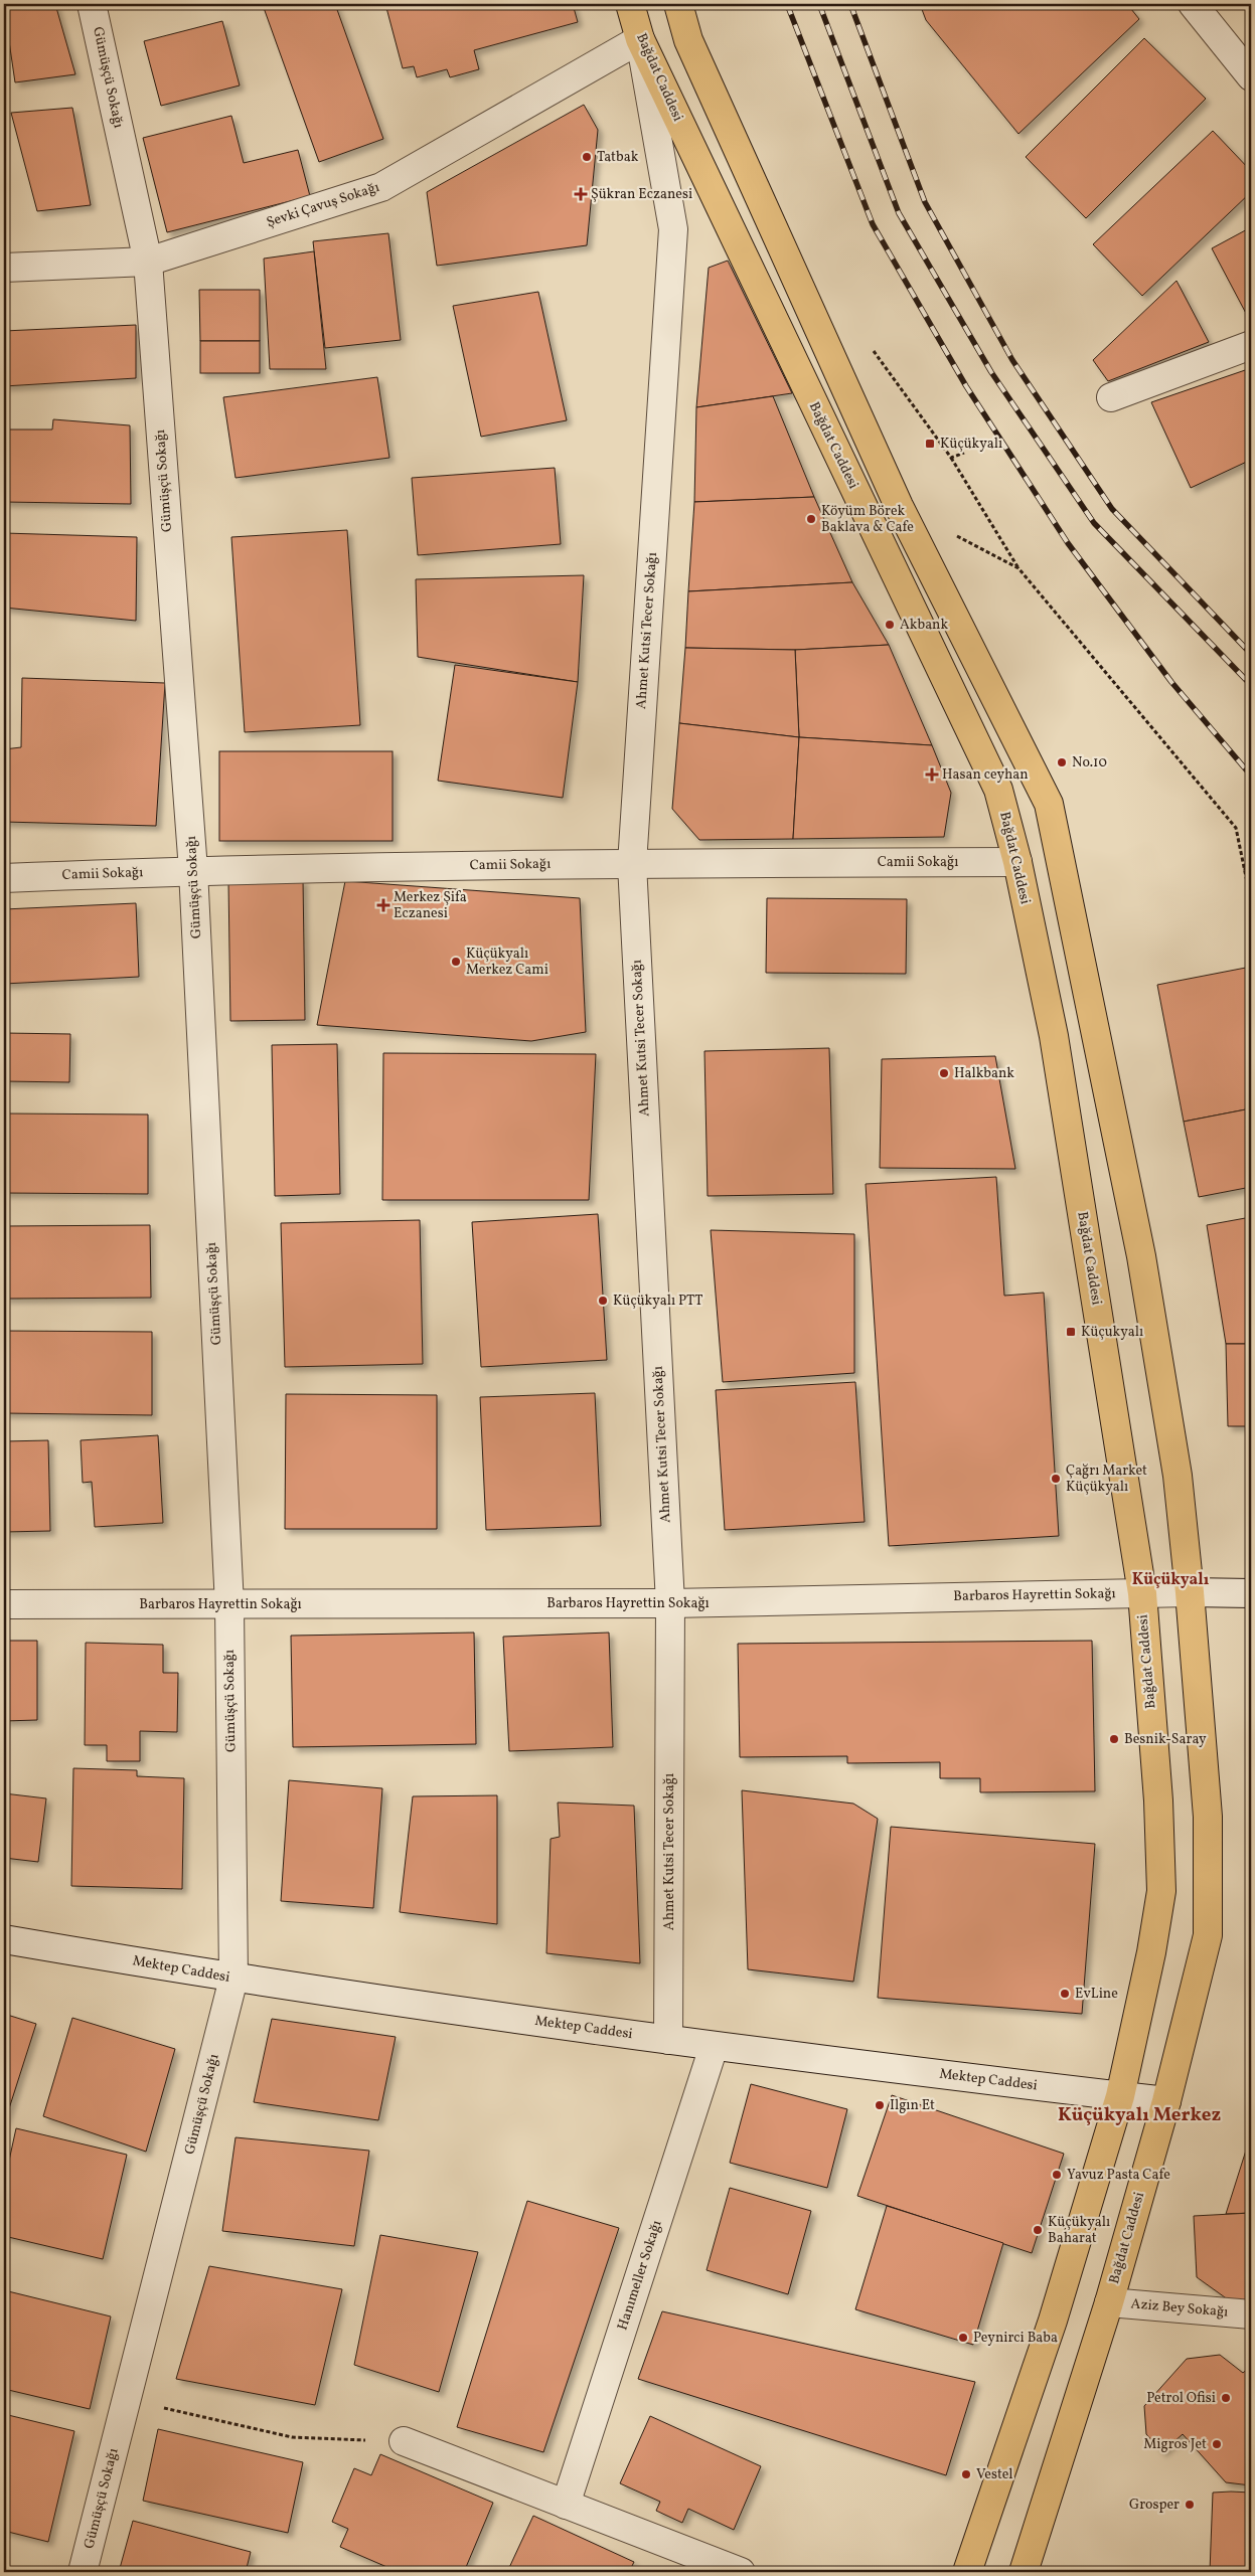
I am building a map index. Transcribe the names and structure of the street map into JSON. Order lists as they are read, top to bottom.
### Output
{
  "streets": {
    "main road": ["Bağdat Caddesi"],
    "street": [
      "Gümüşçü Sokağı",
      "Şevki Çavuş Sokağı",
      "Ahmet Kutsi Tecer Sokağı",
      "Camii Sokağı",
      "Barbaros Hayrettin Sokağı",
      "Mektep Caddesi",
      "Hanımeller Sokağı",
      "Aziz Bey Sokağı"
    ]
  },
  "crossings": [
    ["Gümüşçü Sokağı", "Şevki Çavuş Sokağı"],
    ["Gümüşçü Sokağı", "Camii Sokağı"],
    ["Gümüşçü Sokağı", "Barbaros Hayrettin Sokağı"],
    ["Gümüşçü Sokağı", "Mektep Caddesi"],
    ["Bağdat Caddesi", "Şevki Çavuş Sokağı"],
    ["Bağdat Caddesi", "Ahmet Kutsi Tecer Sokağı"],
    ["Bağdat Caddesi", "Camii Sokağı"],
    ["Bağdat Caddesi", "Barbaros Hayrettin Sokağı"],
    ["Bağdat Caddesi", "Mektep Caddesi"],
    ["Bağdat Caddesi", "Aziz Bey Sokağı"],
    ["Şevki Çavuş Sokağı", "Ahmet Kutsi Tecer Sokağı"],
    ["Ahmet Kutsi Tecer Sokağı", "Camii Sokağı"],
    ["Ahmet Kutsi Tecer Sokağı", "Barbaros Hayrettin Sokağı"],
    ["Ahmet Kutsi Tecer Sokağı", "Mektep Caddesi"],
    ["Mektep Caddesi", "Hanımeller Sokağı"]
  ],
  "districts": ["Küçükyalı", "Küçükyalı Merkez"],
  "places": {
    "other": [
      "Tatbak",
      "Köyüm Börek Baklava & Cafe",
      "Akbank",
      "No.10",
      "Küçükyalı Merkez Cami",
      "Halkbank",
      "Küçükyalı PTT",
      "Çağrı Market Küçükyalı",
      "Besnik-Saray",
      "EvLine",
      "Ilgın Et",
      "Yavuz Pasta Cafe",
      "Küçükyalı Baharat",
      "Peynirci Baba",
      "Petrol Ofisi",
      "Migros Jet",
      "Vestel",
      "Grosper"
    ],
    "health": ["Şükran Eczanesi", "Hasan ceyhan", "Merkez Şifa Eczanesi"],
    "transit": ["Küçükyalı", "Küçukyalı"]
  }
}
